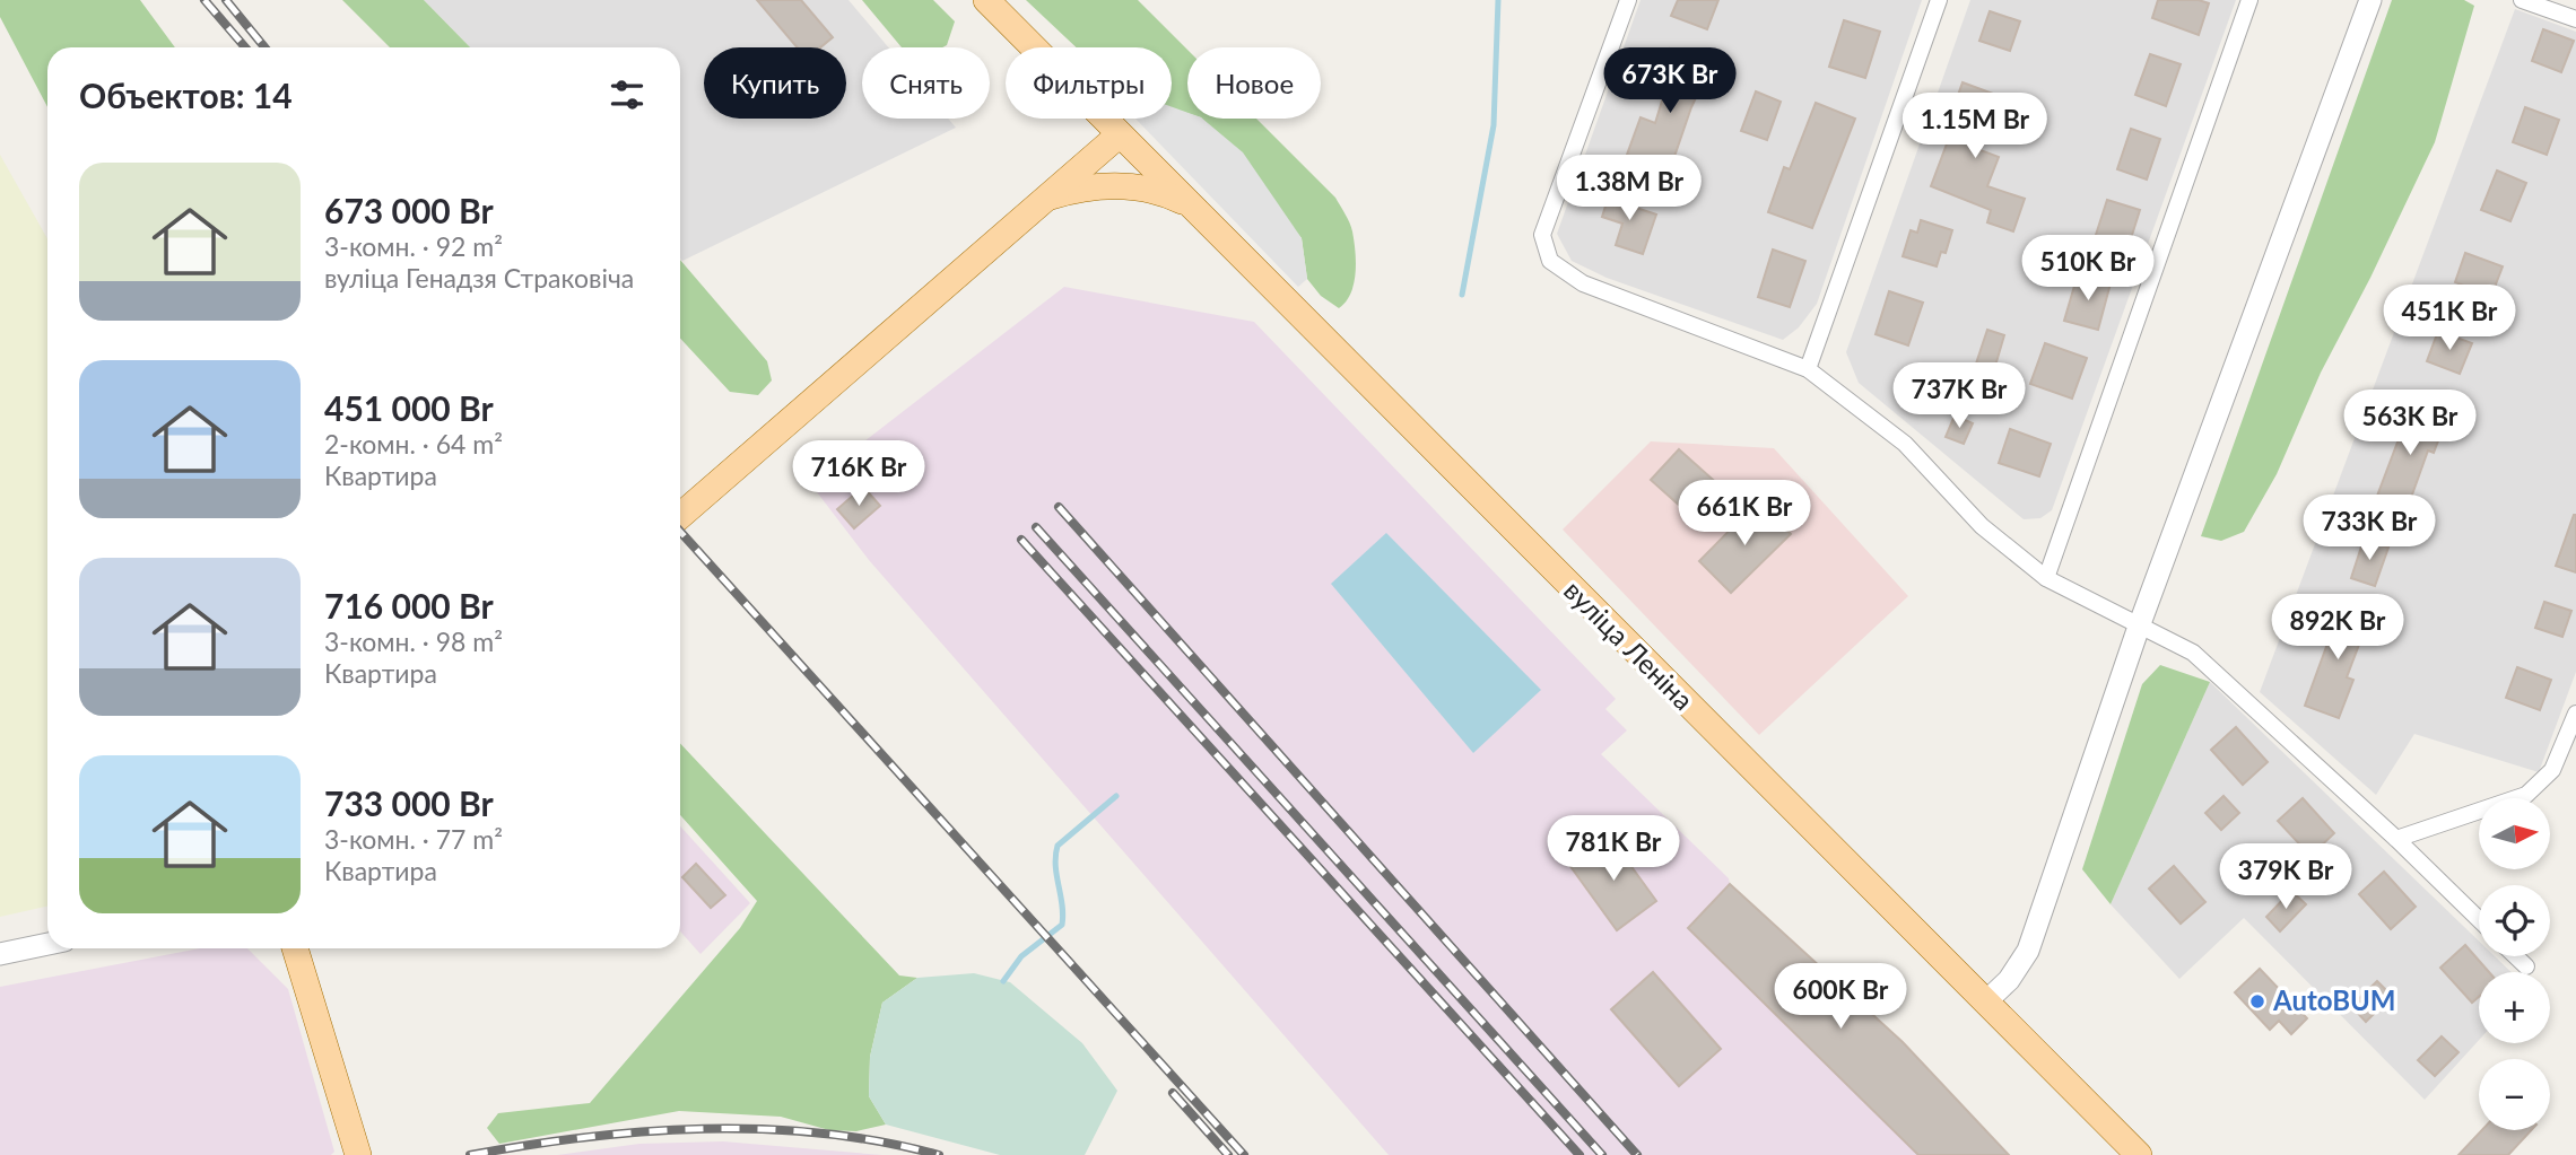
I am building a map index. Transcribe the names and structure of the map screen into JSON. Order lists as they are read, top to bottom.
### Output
{
  "streets": {
    "main road": ["вуліца Леніна"]
  },
  "places": ["AutoBUM"],
  "north": "right",
  "page": {
    "price": [
      "673K Br",
      "1.15M Br",
      "1.38M Br",
      "510K Br",
      "451K Br",
      "737K Br",
      "563K Br",
      "716K Br",
      "661K Br",
      "733K Br",
      "892K Br",
      "781K Br",
      "379K Br",
      "600K Br"
    ],
    "chip": [
      "Купить",
      "Снять",
      "Фильтры",
      "Новое"
    ],
    "heading": "Объектов: 14",
    "list": [
      {
        "name": "673 000 Br",
        "note": "3-комн. · 92 m² · вуліца Генадзя Страковіча"
      },
      {
        "name": "451 000 Br",
        "note": "2-комн. · 64 m² · Квартира"
      },
      {
        "name": "716 000 Br",
        "note": "3-комн. · 98 m² · Квартира"
      },
      {
        "name": "733 000 Br",
        "note": "3-комн. · 77 m² · Квартира"
      }
    ],
    "map_buttons": ["+", "−"]
  }
}
